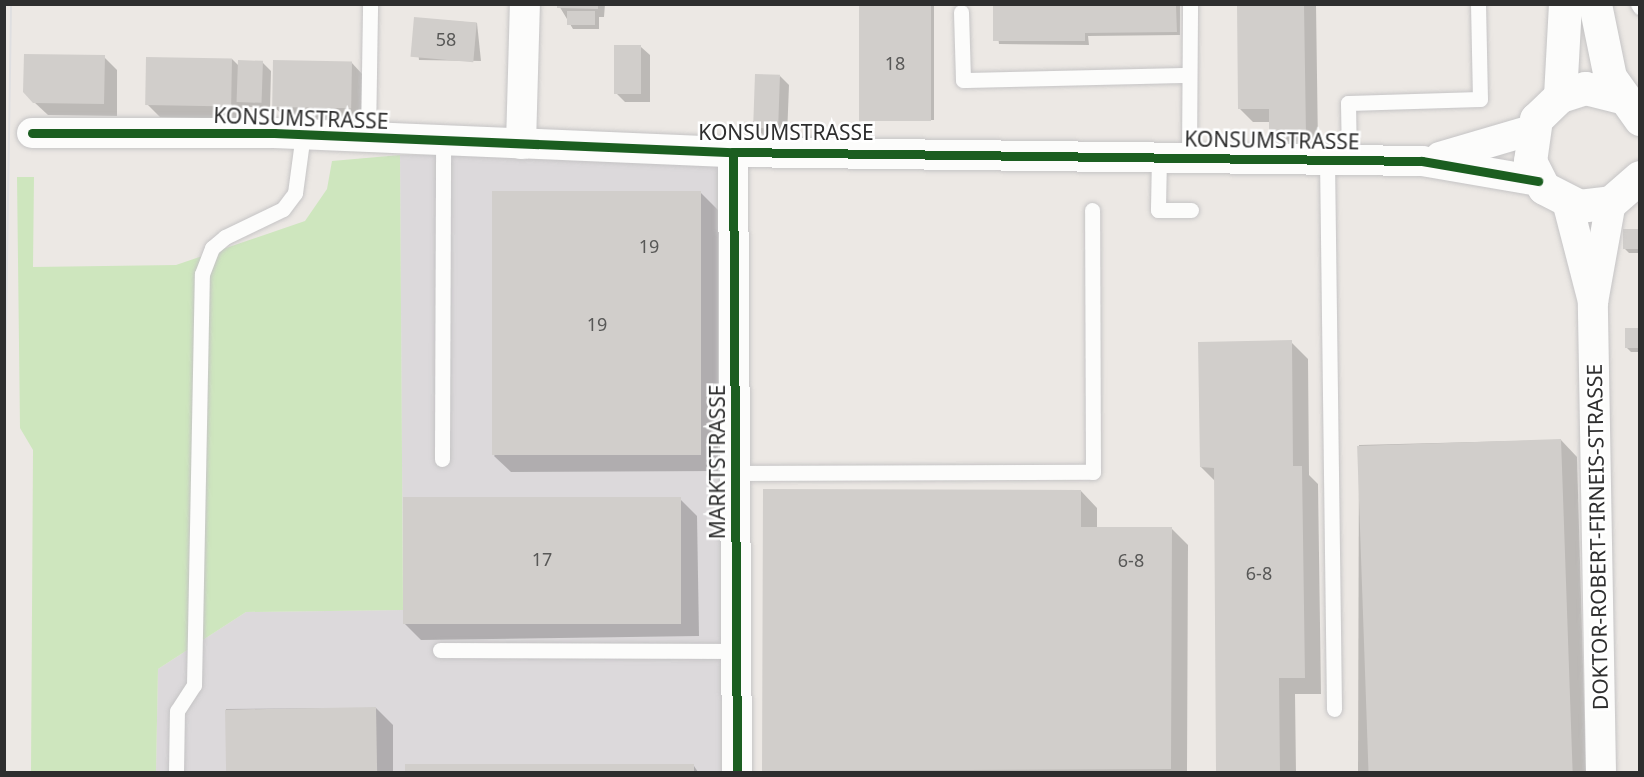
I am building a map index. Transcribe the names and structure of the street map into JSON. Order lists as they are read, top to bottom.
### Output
{
  "streets": {
    "street": ["KONSUMSTRASSE", "MARKTSTRASSE", "DOKTOR-ROBERT-FIRNEIS-STRASSE"]
  },
  "crossings": [
    ["KONSUMSTRASSE", "MARKTSTRASSE"]
  ],
  "house_numbers": [
    "58",
    "18",
    "19",
    "19",
    "17",
    "6-8",
    "6-8"
  ]
}
